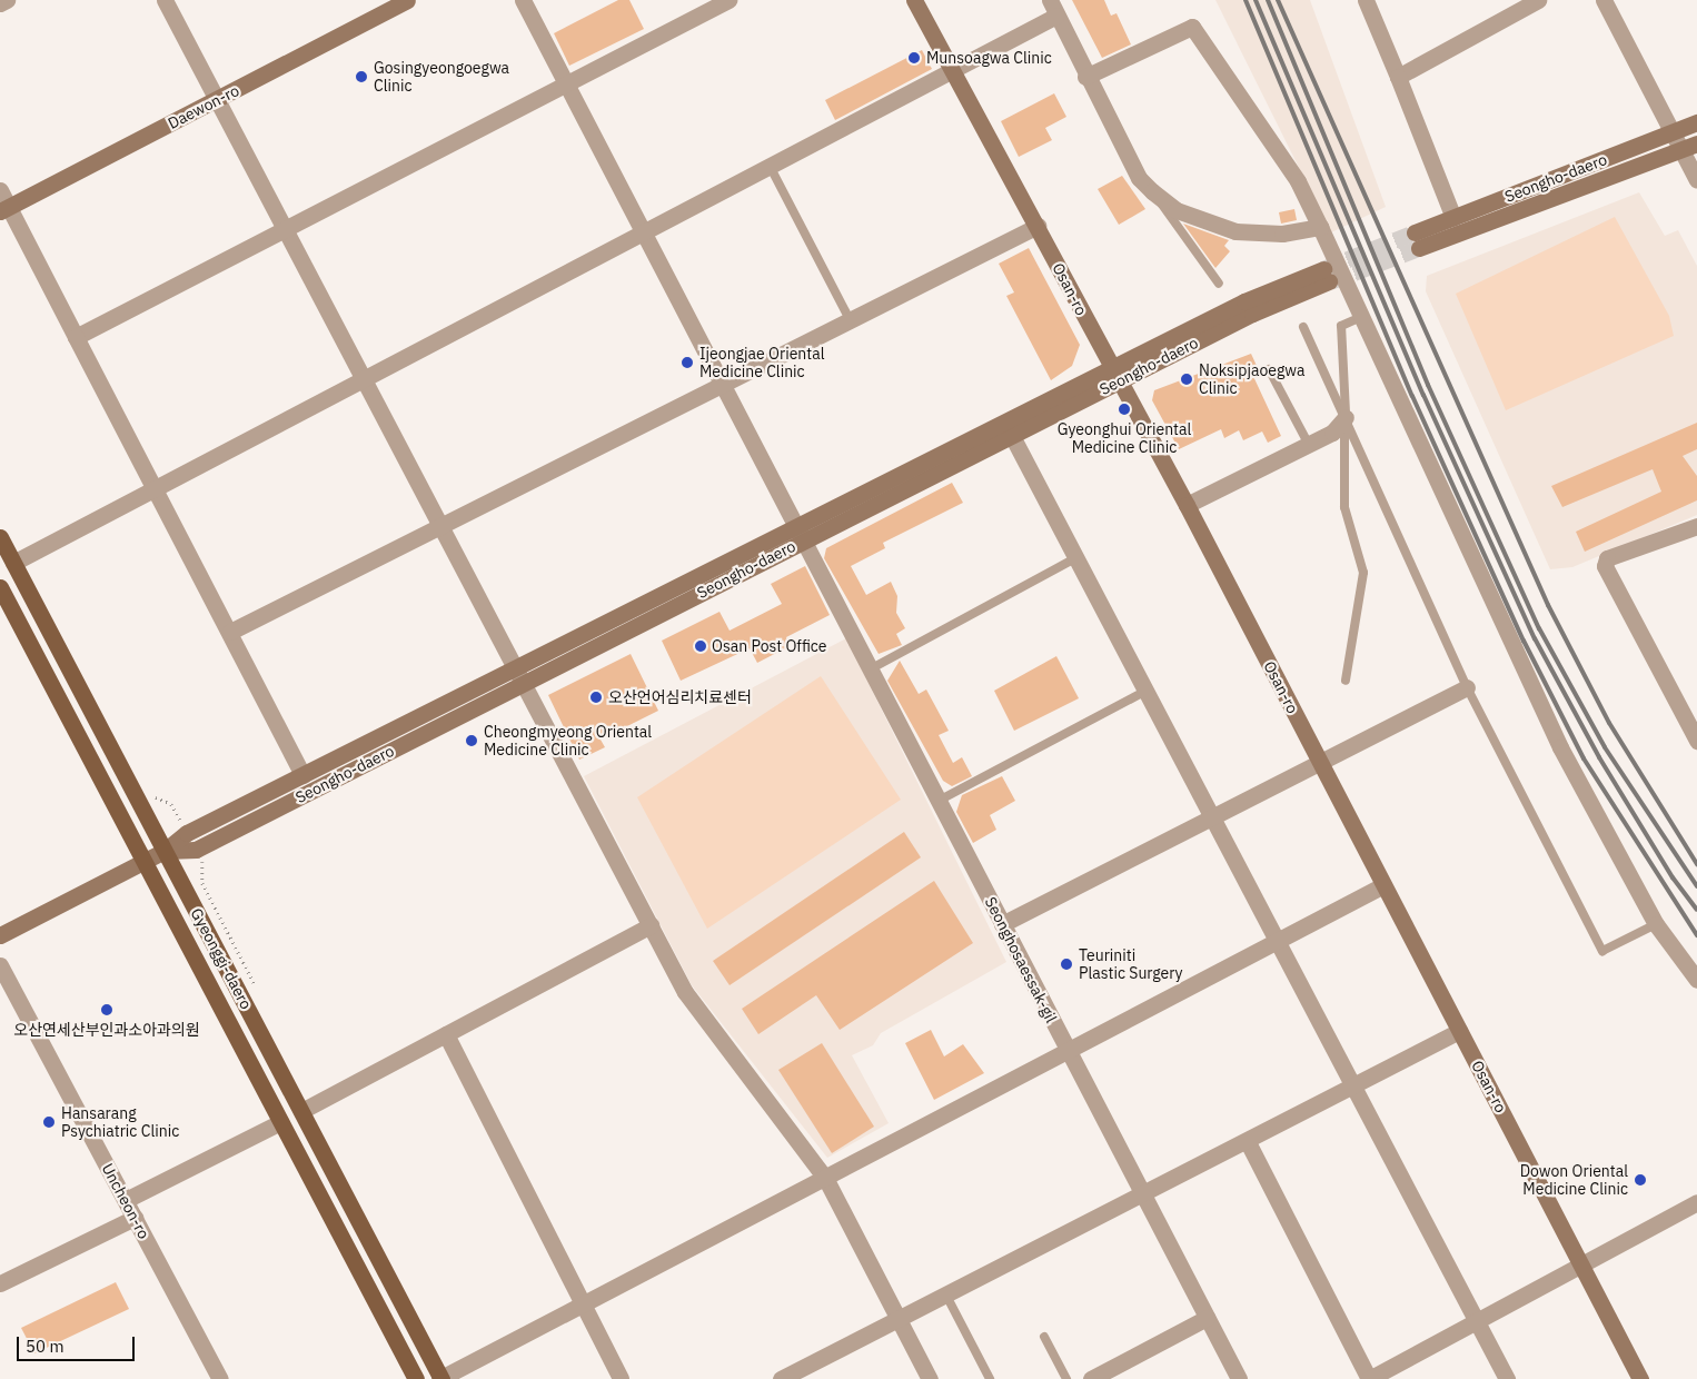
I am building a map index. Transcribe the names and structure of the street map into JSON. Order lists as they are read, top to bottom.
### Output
{
  "streets": {
    "main road": [
      "Daewon-ro",
      "Seongho-daero",
      "Osan-ro",
      "Gyeonggi-daero"
    ],
    "street": ["Seonghosaessak-gil", "Uncheon-ro"]
  },
  "crossings": [
    ["Seongho-daero", "Osan-ro"],
    ["Seongho-daero", "Gyeonggi-daero"],
    ["Seongho-daero", "Seonghosaessak-gil"]
  ],
  "places": [
    "Munsoagwa Clinic",
    "Gosingyeongoegwa Clinic",
    "Ijeongjae Oriental Medicine Clinic",
    "Noksipjaoegwa Clinic",
    "Gyeonghui Oriental Medicine Clinic",
    "Osan Post Office",
    "오산언어심리치료센터",
    "Cheongmyeong Oriental Medicine Clinic",
    "Teuriniti Plastic Surgery",
    "오산연세산부인과소아과의원",
    "Hansarang Psychiatric Clinic",
    "Dowon Oriental Medicine Clinic"
  ],
  "scale_bar": "50 m"
}
